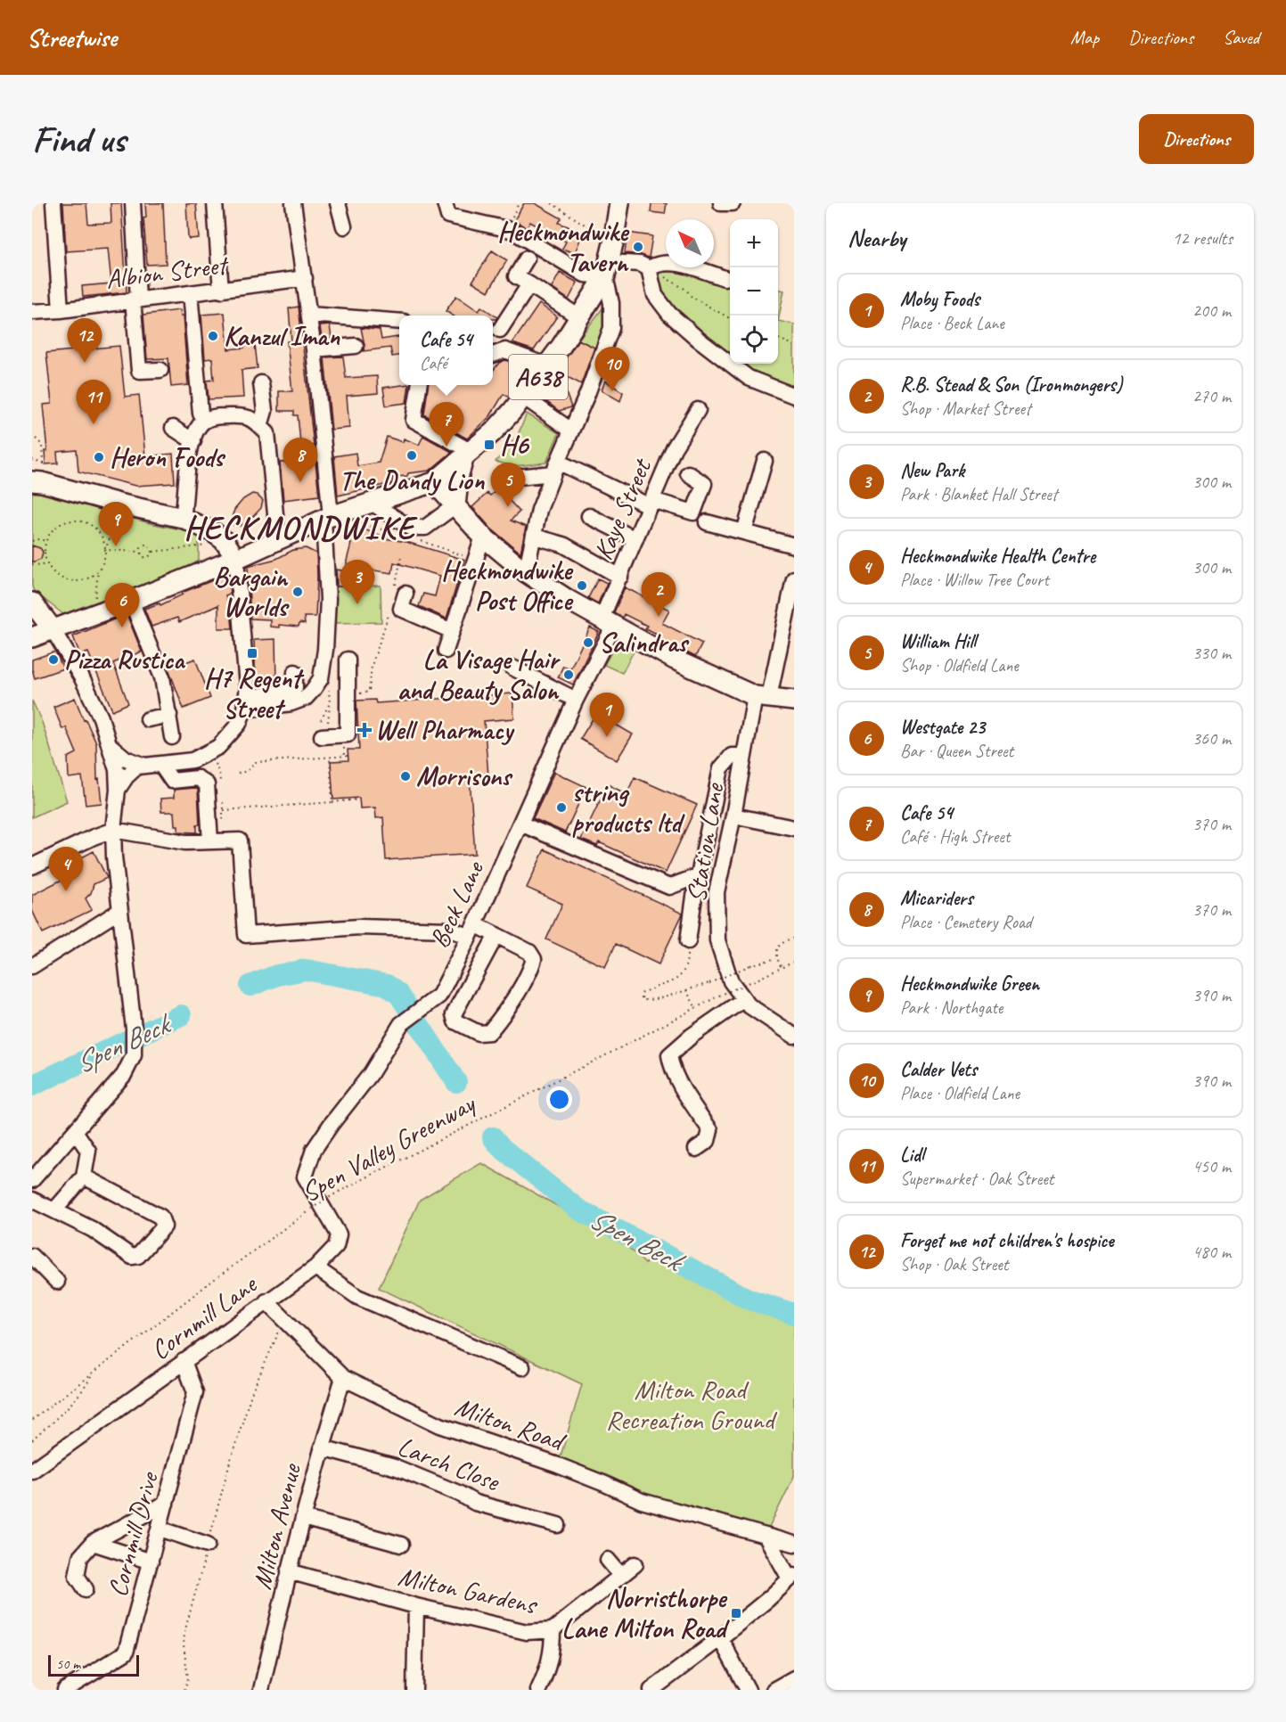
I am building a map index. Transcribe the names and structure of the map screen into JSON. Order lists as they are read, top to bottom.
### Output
{
  "streets": {
    "main road": ["A638"],
    "street": [
      "Albion Street",
      "Kaye Street",
      "Station Lane",
      "Beck Lane",
      "Cornmill Lane",
      "Milton Road",
      "Larch Close",
      "Milton Avenue",
      "Cornmill Drive",
      "Milton Gardens"
    ],
    "path": ["Spen Valley Greenway"]
  },
  "crossings": [
    ["Kaye Street", "Beck Lane"],
    ["Beck Lane", "Cornmill Lane"],
    ["Cornmill Lane", "Milton Road"],
    ["Cornmill Lane", "Cornmill Drive"],
    ["Milton Road", "Milton Avenue"],
    ["Larch Close", "Milton Avenue"],
    ["Milton Avenue", "Milton Gardens"]
  ],
  "districts": ["HECKMONDWIKE"],
  "water": ["Spen Beck"],
  "parks": ["Milton Road Recreation Ground"],
  "places": {
    "other": [
      "Heckmondwike Tavern",
      "Kanzul Iman",
      "The Dandy Lion",
      "Heron Foods",
      "Heckmondwike Post Office",
      "Bargain Worlds",
      "Salindras",
      "Pizza Rustica",
      "La Visage Hair and Beauty Salon",
      "Morrisons",
      "string products ltd"
    ],
    "transit": ["H6", "H7 Regent Street", "Norristhorpe Lane Milton Road"],
    "health": ["Well Pharmacy"]
  },
  "scale_bar": "50 m",
  "north": "top left",
  "page": {
    "header": "Streetwise",
    "nav": ["Map", "Directions", "Saved"],
    "buttons": "Directions",
    "title": "Find us",
    "heading": ["Nearby", "12 results"],
    "map_buttons": ["+", "−"],
    "list": [
      {
        "mark": "1",
        "name": "Moby Foods",
        "note": "Place · Beck Lane",
        "value": "200 m"
      },
      {
        "mark": "2",
        "name": "R.B. Stead & Son (Ironmongers)",
        "note": "Shop · Market Street",
        "value": "270 m"
      },
      {
        "mark": "3",
        "name": "New Park",
        "note": "Park · Blanket Hall Street",
        "value": "300 m"
      },
      {
        "mark": "4",
        "name": "Heckmondwike Health Centre",
        "note": "Place · Willow Tree Court",
        "value": "300 m"
      },
      {
        "mark": "5",
        "name": "William Hill",
        "note": "Shop · Oldfield Lane",
        "value": "330 m"
      },
      {
        "mark": "6",
        "name": "Westgate 23",
        "note": "Bar · Queen Street",
        "value": "360 m"
      },
      {
        "mark": "7",
        "name": "Cafe 54",
        "note": "Café · High Street",
        "value": "370 m"
      },
      {
        "mark": "8",
        "name": "Micariders",
        "note": "Place · Cemetery Road",
        "value": "370 m"
      },
      {
        "mark": "9",
        "name": "Heckmondwike Green",
        "note": "Park · Northgate",
        "value": "390 m"
      },
      {
        "mark": "10",
        "name": "Calder Vets",
        "note": "Place · Oldfield Lane",
        "value": "390 m"
      },
      {
        "mark": "11",
        "name": "Lidl",
        "note": "Supermarket · Oak Street",
        "value": "450 m"
      },
      {
        "mark": "12",
        "name": "Forget me not children's hospice",
        "note": "Shop · Oak Street",
        "value": "480 m"
      }
    ],
    "popup": ["Cafe 54", "Café"],
    "pins": [
      "12",
      "10",
      "11",
      "7",
      "8",
      "5",
      "9",
      "3",
      "2",
      "6",
      "1",
      "4"
    ],
    "scale": "50 m"
  }
}
